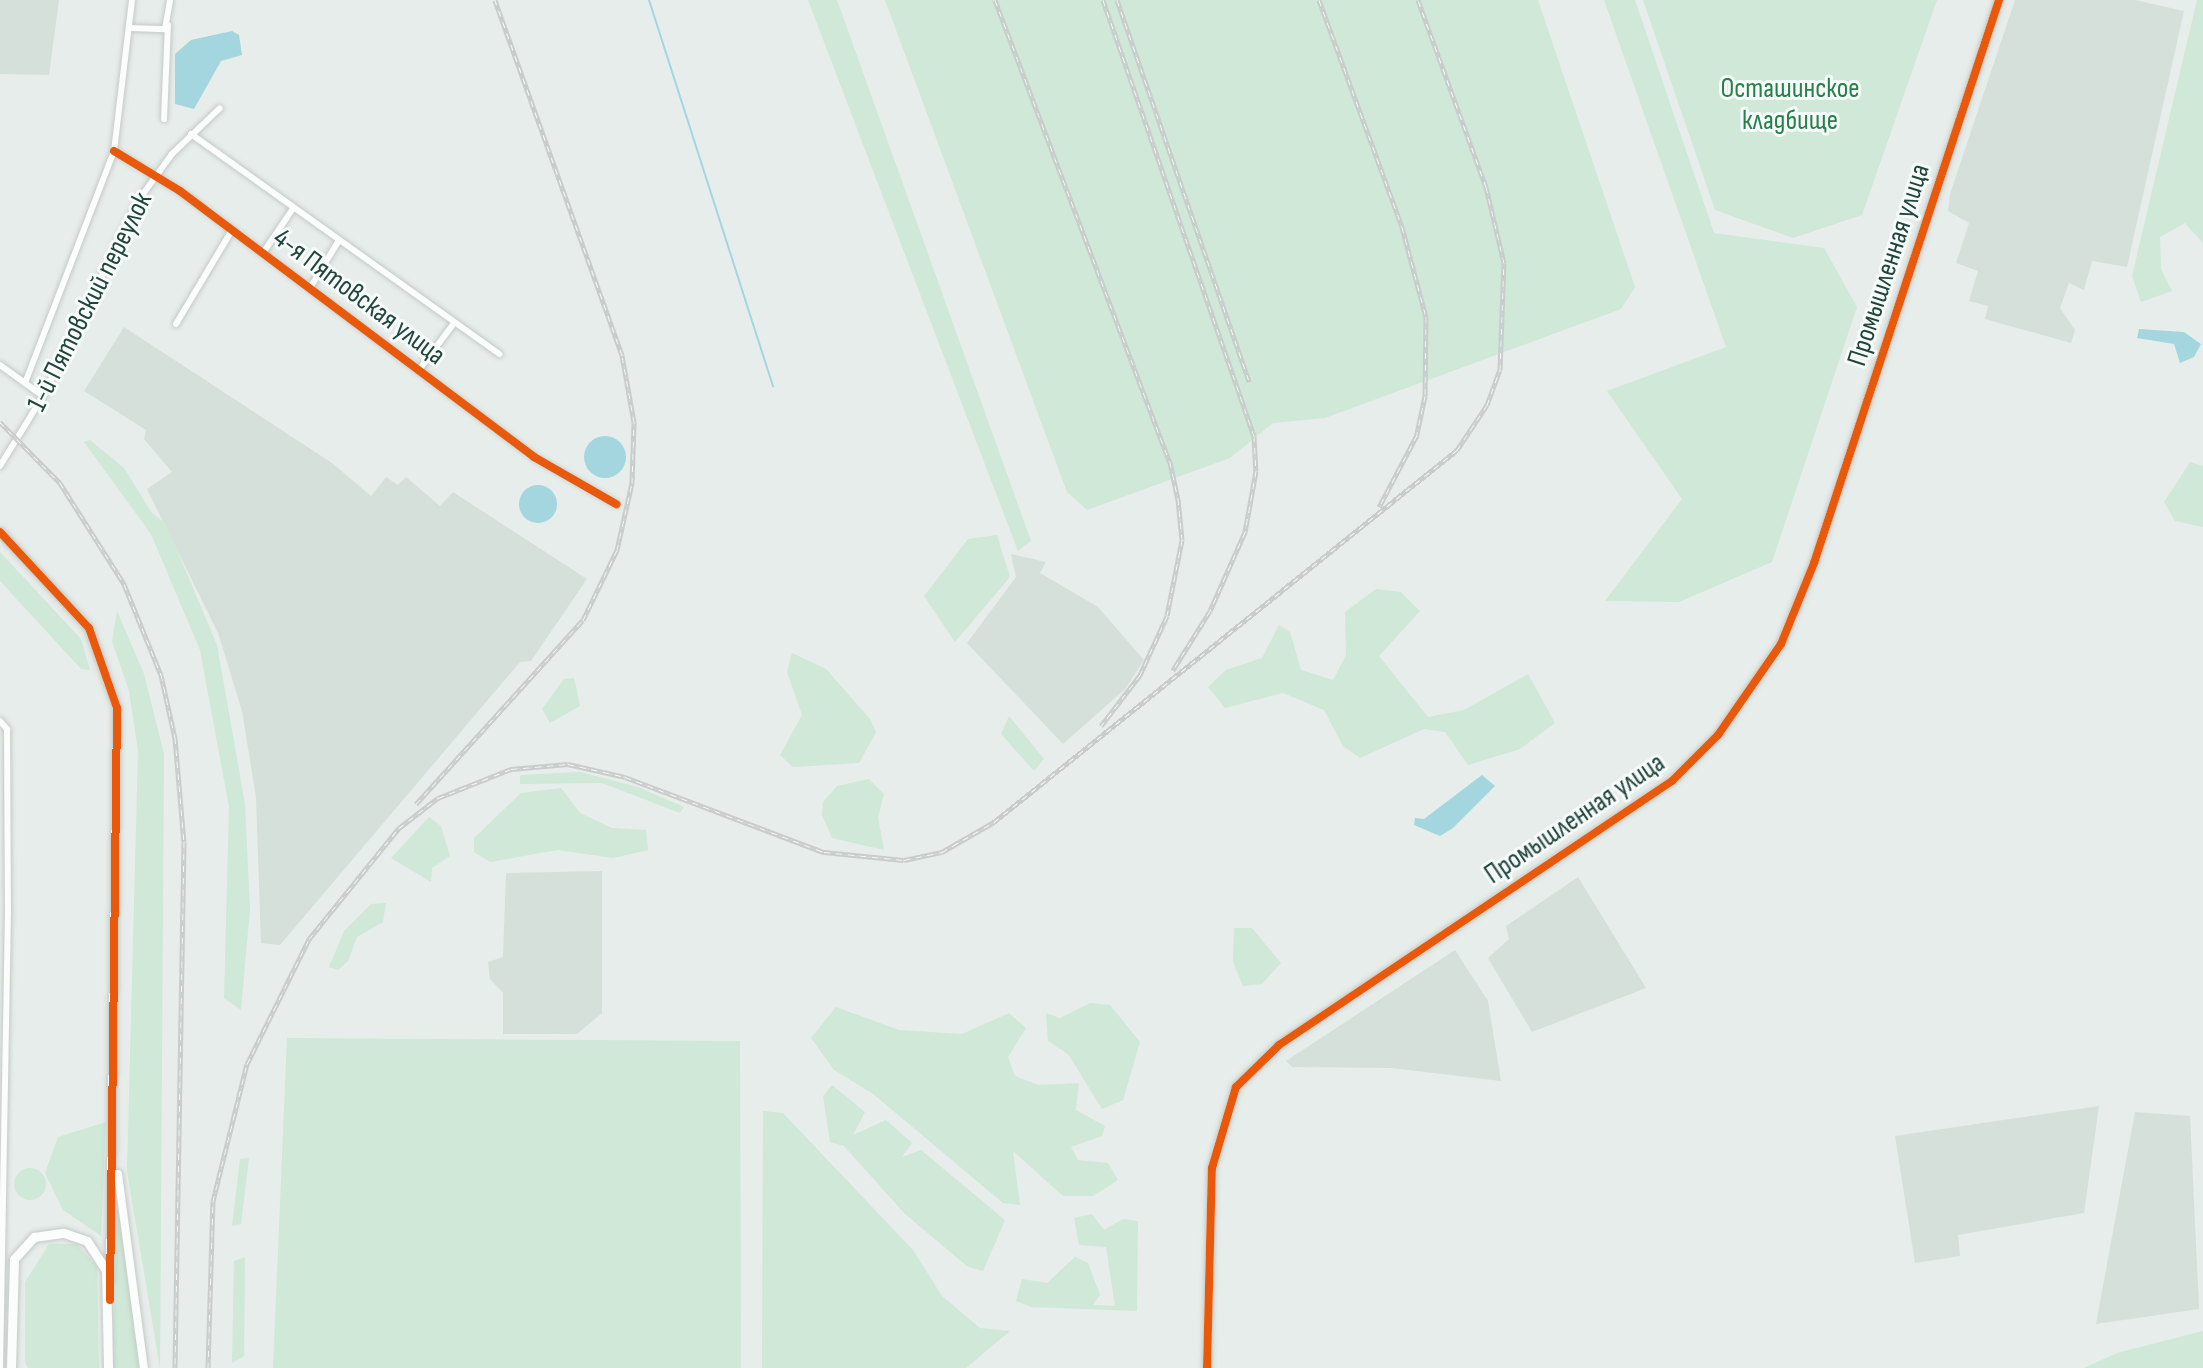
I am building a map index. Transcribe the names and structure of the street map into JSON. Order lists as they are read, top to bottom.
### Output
{
  "streets": {
    "street": ["Промышленная улица", "4-я Пятовская улица", "1-й Пятовский переулок"]
  },
  "crossings": [
    ["4-я Пятовская улица", "1-й Пятовский переулок"]
  ],
  "parks": ["Осташинское кладбище"]
}
